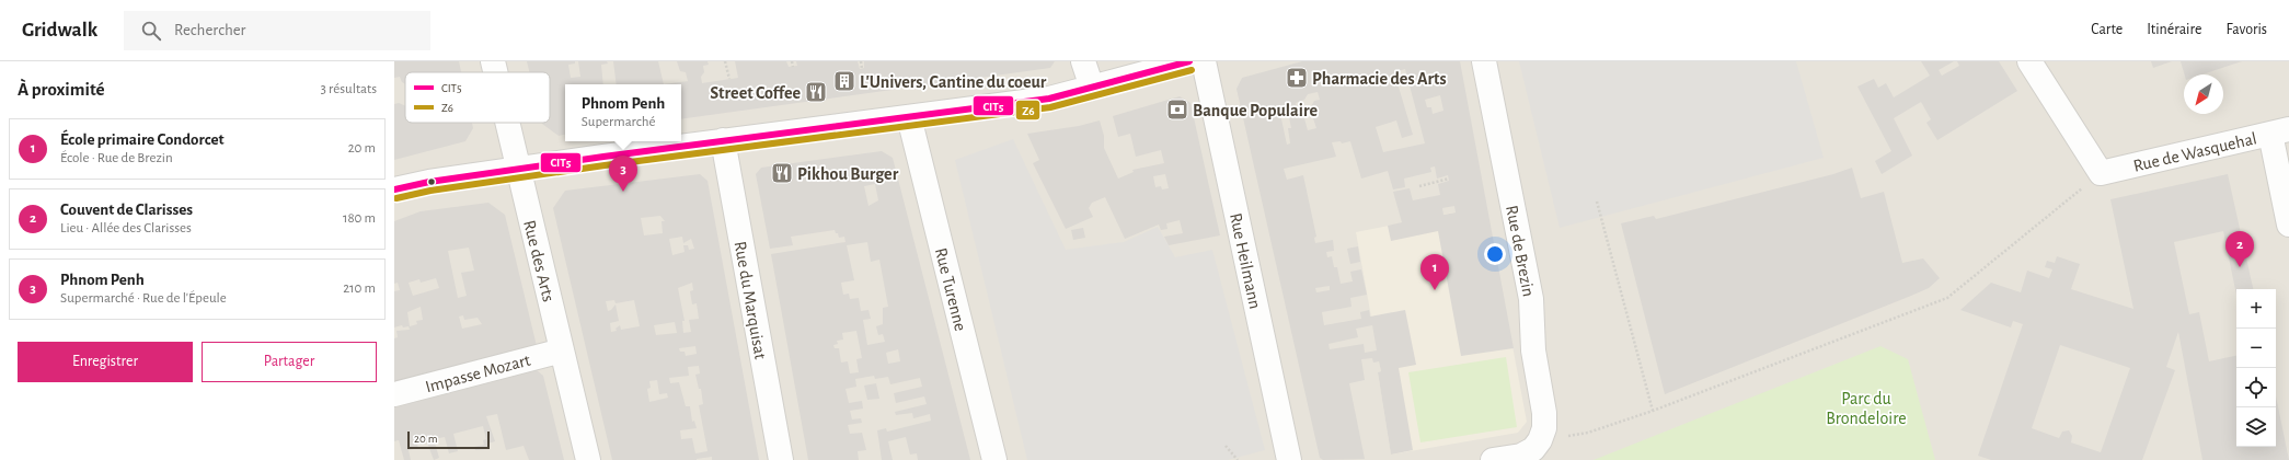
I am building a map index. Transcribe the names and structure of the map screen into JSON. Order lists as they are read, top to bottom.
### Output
{
  "streets": {
    "street": [
      "Rue de Wasquehal",
      "Rue de Brezin",
      "Rue des Arts",
      "Rue Heilmann",
      "Rue Turenne",
      "Rue du Marquisat",
      "Impasse Mozart"
    ]
  },
  "crossings": [
    ["Rue des Arts", "Impasse Mozart"]
  ],
  "parks": ["Parc du Brondeloire"],
  "places": {
    "pharmacy": ["Pharmacie des Arts"],
    "building": ["L'Univers, Cantine du coeur"],
    "restaurant": ["Street Coffee", "Pikhou Burger"],
    "bank": ["Banque Populaire"]
  },
  "lines": ["transit line CIT5", "transit line Z6"],
  "legend": ["CIT5", "Z6"],
  "scale_bar": "20 m",
  "north": "bottom left",
  "page": {
    "header": "Gridwalk",
    "search": "Rechercher",
    "nav": ["Carte", "Itinéraire", "Favoris"],
    "heading": ["À proximité", "3 résultats"],
    "popup": ["Phnom Penh", "Supermarché"],
    "list": [
      {
        "mark": "1",
        "name": "École primaire Condorcet",
        "note": "École · Rue de Brezin",
        "value": "20 m"
      },
      {
        "mark": "2",
        "name": "Couvent de Clarisses",
        "note": "Lieu · Allée des Clarisses",
        "value": "180 m"
      },
      {
        "mark": "3",
        "name": "Phnom Penh",
        "note": "Supermarché · Rue de l'Épeule",
        "value": "210 m"
      }
    ],
    "pins": ["3", "2", "1"],
    "map_buttons": ["+", "−"],
    "buttons": ["Enregistrer", "Partager"],
    "scale": "20 m"
  }
}
